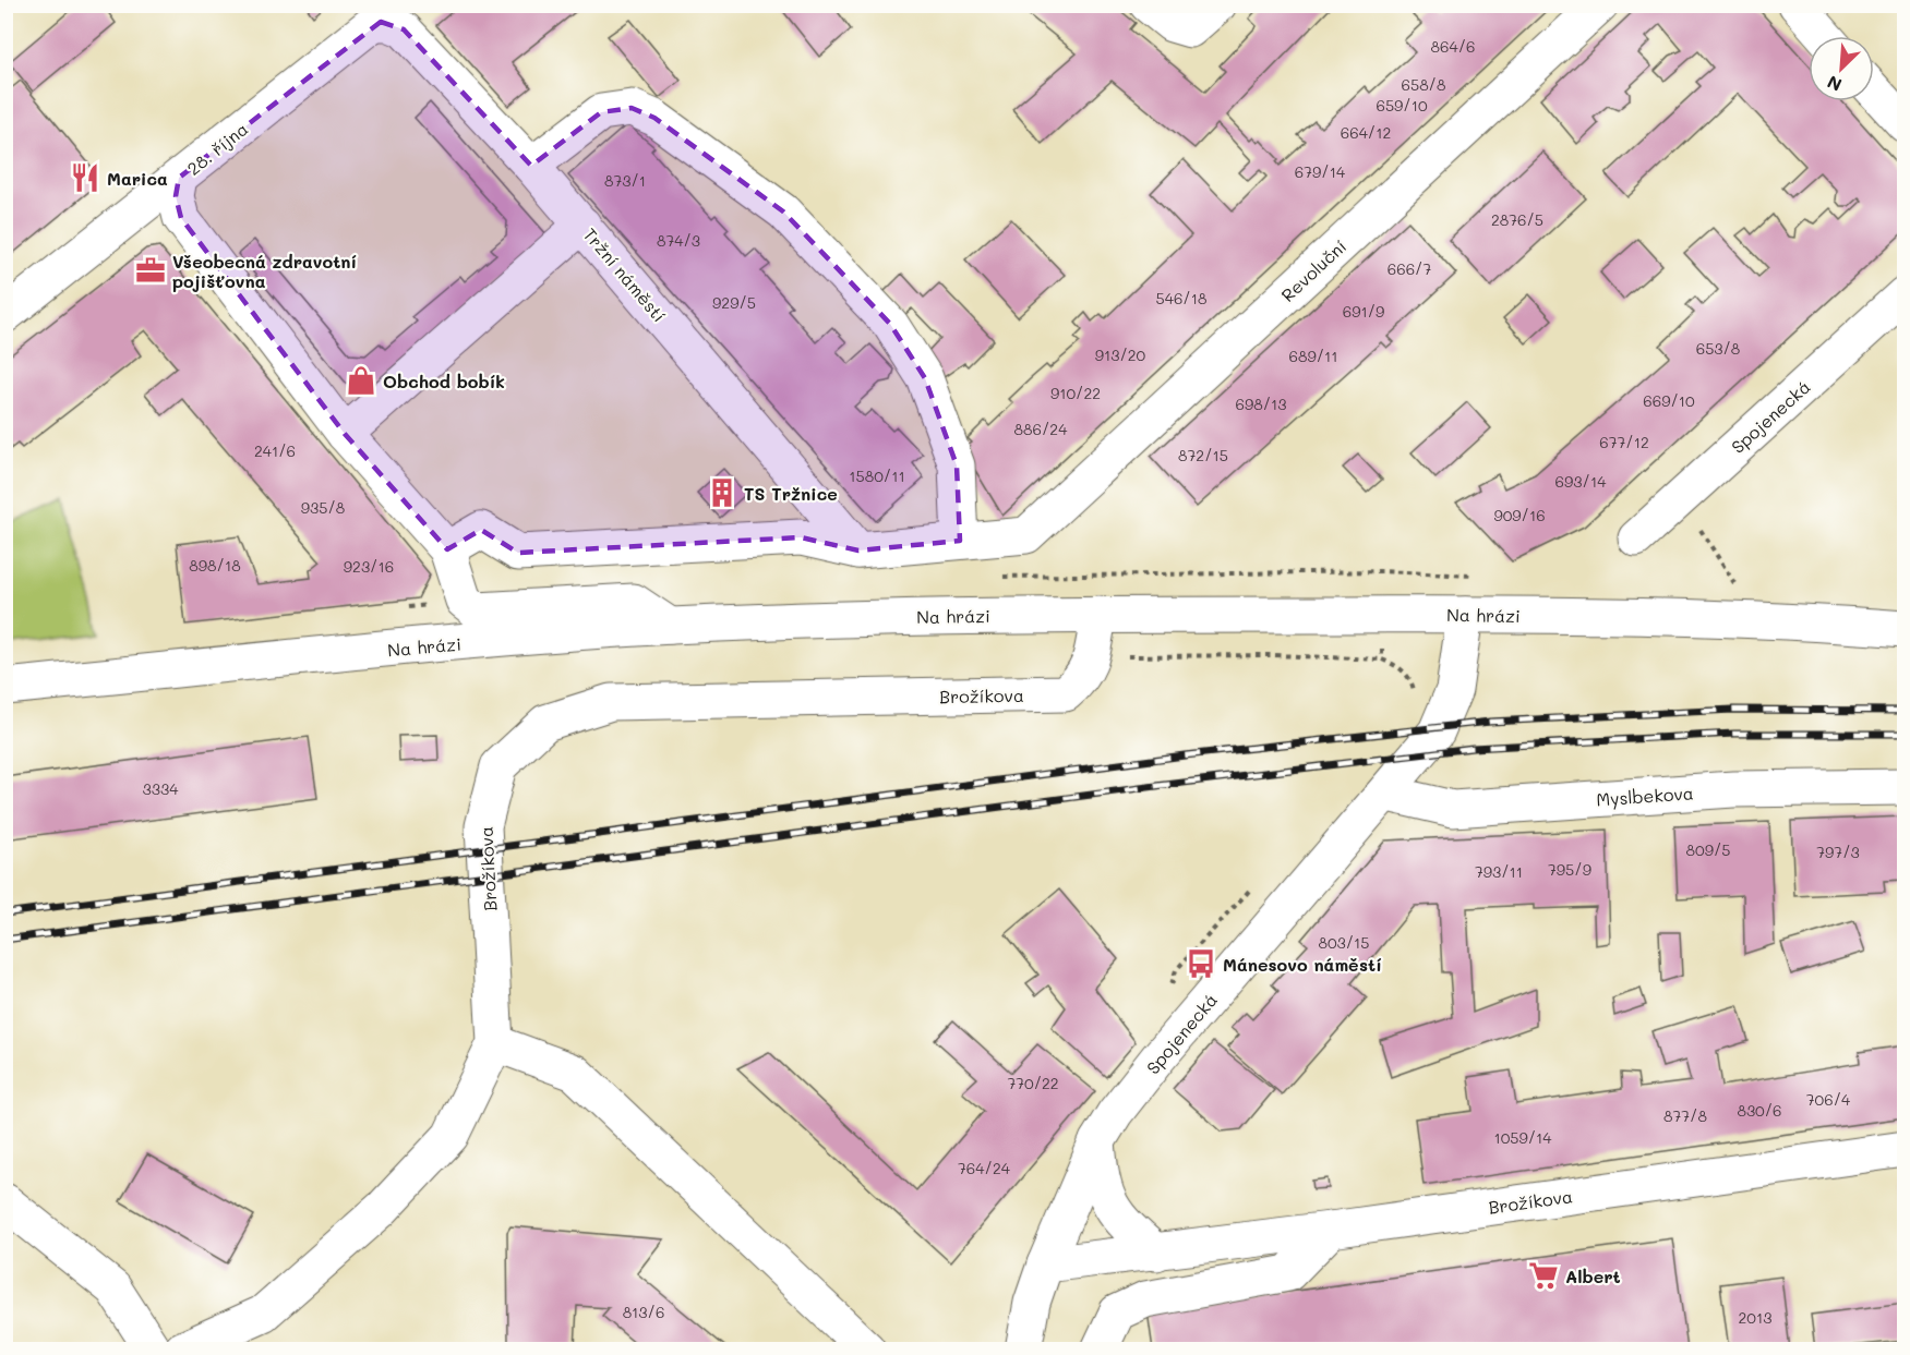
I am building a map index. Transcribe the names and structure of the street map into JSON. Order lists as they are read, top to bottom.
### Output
{
  "streets": {
    "street": [
      "28. října",
      "Revoluční",
      "Tržní náměstí",
      "Spojenecká",
      "Na hrázi",
      "Brožíkova",
      "Myslbekova"
    ]
  },
  "crossings": [
    ["28. října", "Tržní náměstí"],
    ["Spojenecká", "Na hrázi"],
    ["Spojenecká", "Brožíkova"],
    ["Spojenecká", "Myslbekova"],
    ["Na hrázi", "Brožíkova"]
  ],
  "places": {
    "restaurant": ["Marica"],
    "office": ["Všeobecná zdravotní pojišťovna"],
    "shop": ["Obchod bobík"],
    "building": ["TS Tržnice"],
    "bus stop": ["Mánesovo náměstí"],
    "supermarket": ["Albert"]
  },
  "house_numbers": [
    "864/6",
    "658/8",
    "659/10",
    "664/12",
    "679/14",
    "873/1",
    "2876/5",
    "874/3",
    "666/7",
    "546/18",
    "929/5",
    "691/9",
    "653/8",
    "913/20",
    "689/11",
    "910/22",
    "669/10",
    "698/13",
    "886/24",
    "677/12",
    "241/6",
    "872/15",
    "1580/11",
    "693/14",
    "935/8",
    "909/16",
    "898/18",
    "923/16",
    "3334",
    "809/5",
    "797/3",
    "795/9",
    "793/11",
    "803/15",
    "770/22",
    "706/4",
    "830/6",
    "877/8",
    "1059/14",
    "764/24",
    "813/6",
    "2013"
  ],
  "north": "bottom left"
}
